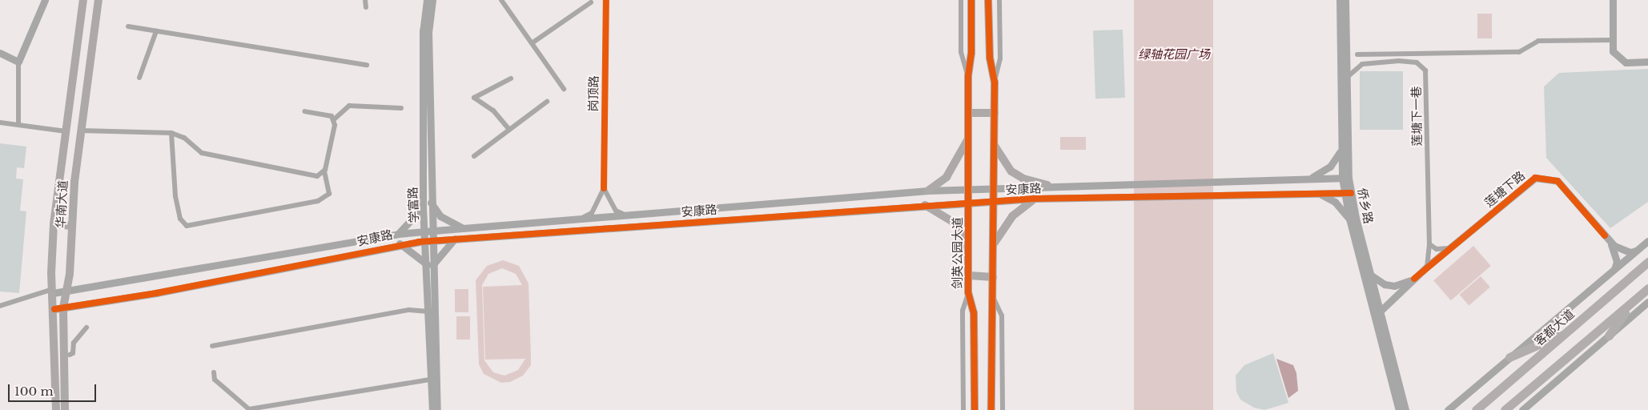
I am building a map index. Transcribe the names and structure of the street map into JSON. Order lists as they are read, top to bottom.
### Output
{
  "streets": {
    "highway": ["客都大道"],
    "main road": ["华南大道", "剑英公园大道"],
    "street": [
      "岗顶路",
      "莲塘下一巷",
      "安康路",
      "莲塘下路",
      "学富路",
      "侨乡路"
    ]
  },
  "crossings": [
    ["莲塘下一巷", "莲塘下路"],
    ["安康路", "华南大道"],
    ["安康路", "学富路"],
    ["安康路", "侨乡路"],
    ["安康路", "剑英公园大道"],
    ["莲塘下路", "侨乡路"]
  ],
  "parks": ["绿轴花园广场"],
  "scale_bar": "100 m"
}
